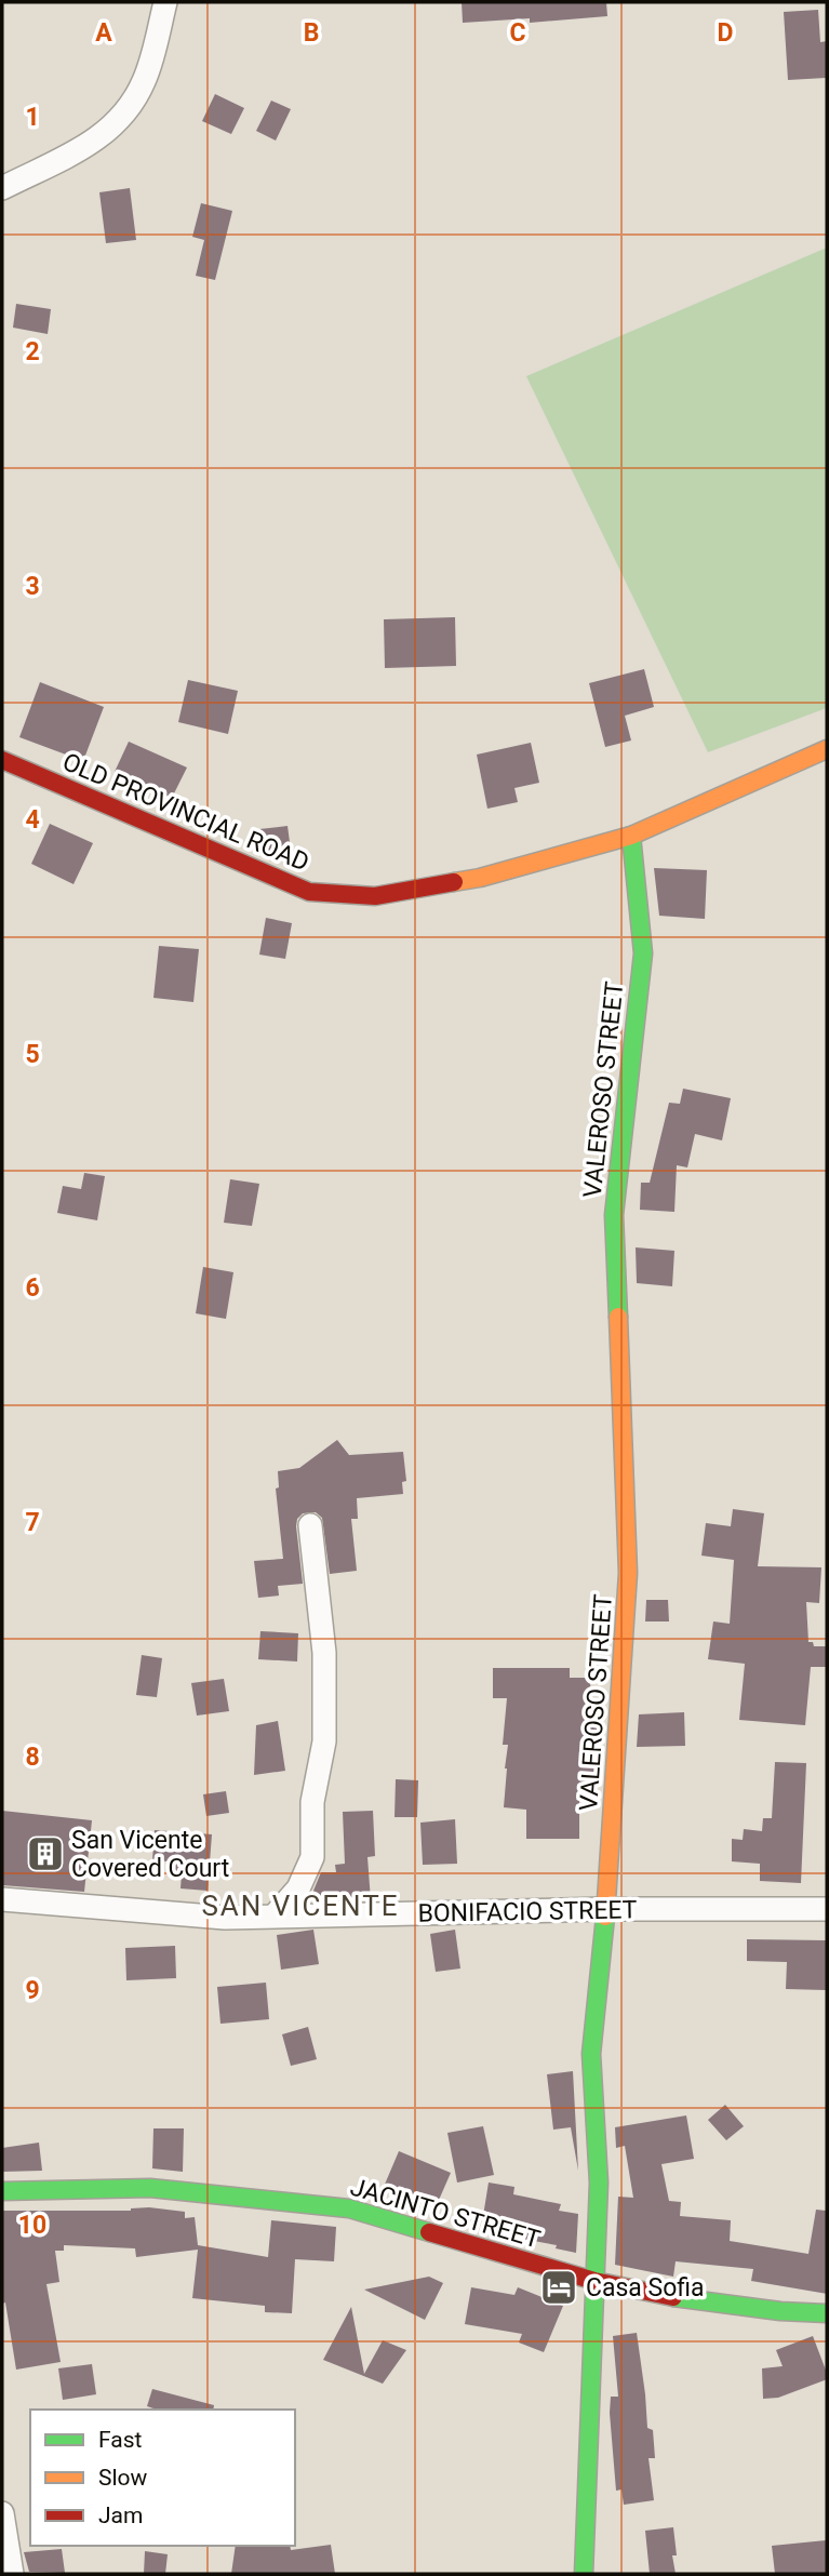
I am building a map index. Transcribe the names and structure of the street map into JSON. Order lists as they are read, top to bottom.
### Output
{
  "streets": {
    "street": [
      "OLD PROVINCIAL ROAD",
      "VALEROSO STREET",
      "BONIFACIO STREET",
      "JACINTO STREET"
    ]
  },
  "crossings": [
    ["OLD PROVINCIAL ROAD", "VALEROSO STREET"],
    ["VALEROSO STREET", "BONIFACIO STREET"],
    ["VALEROSO STREET", "JACINTO STREET"]
  ],
  "districts": ["SAN VICENTE"],
  "places": {
    "building": ["San Vicente Covered Court"],
    "hotel": ["Casa Sofia"]
  },
  "legend": ["Fast", "Slow", "Jam"],
  "grid": {
    "columns": [
      "A",
      "B",
      "C",
      "D"
    ],
    "rows": [
      "1",
      "2",
      "3",
      "4",
      "5",
      "6",
      "7",
      "8",
      "9",
      "10"
    ]
  }
}
